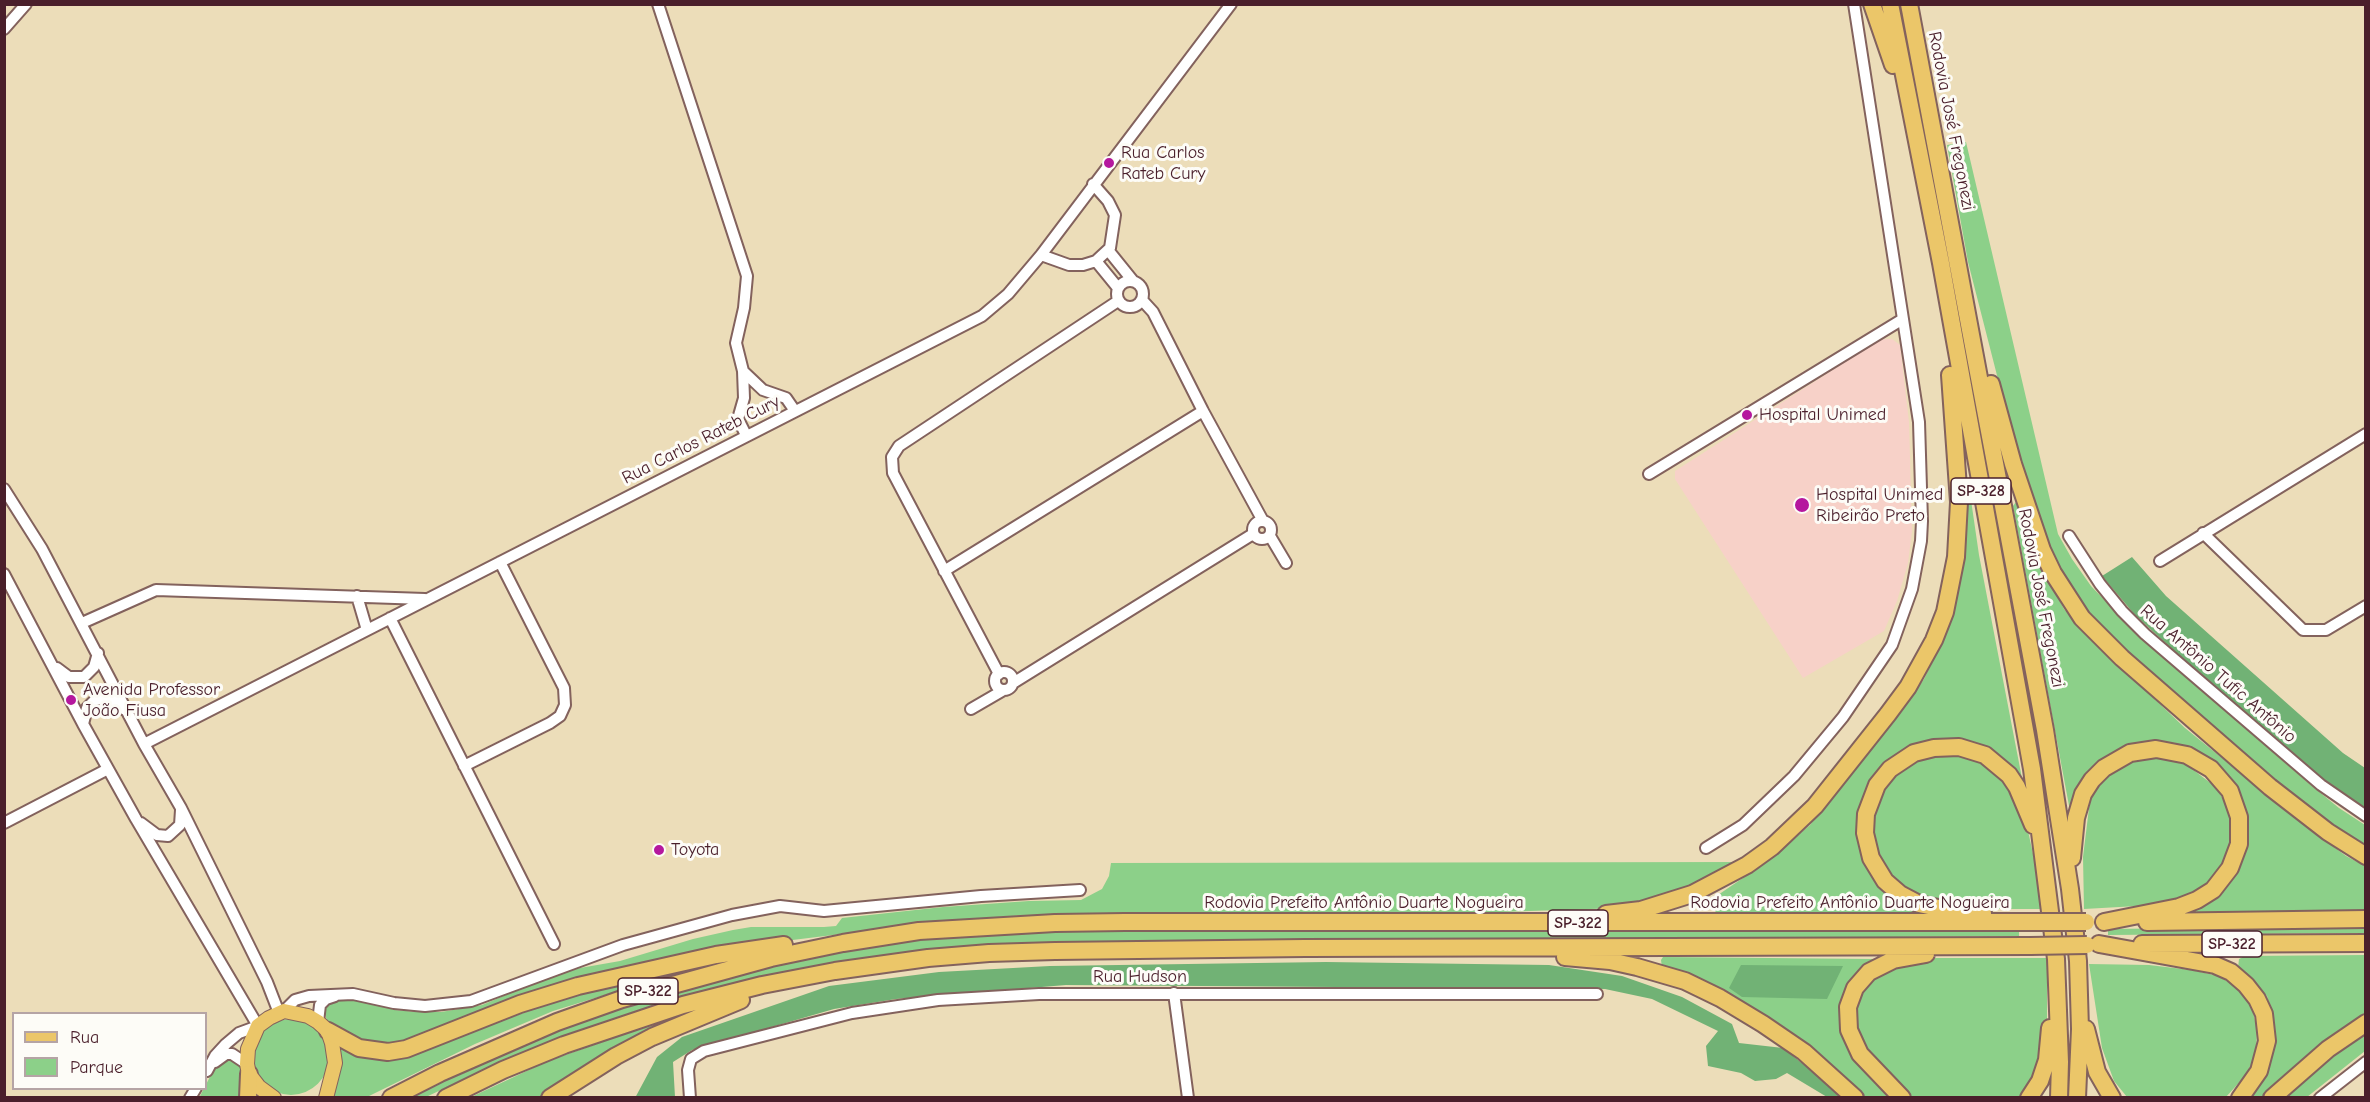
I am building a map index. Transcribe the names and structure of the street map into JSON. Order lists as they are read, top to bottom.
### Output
{
  "streets": {
    "highway": [
      "Rodovia José Fregonezi",
      "SP-328",
      "Rodovia Prefeito Antônio Duarte Nogueira",
      "SP-322"
    ],
    "street": ["Rua Carlos Rateb Cury", "Rua Antônio Tufic Antônio", "Rua Hudson"]
  },
  "places": [
    "Rua Carlos Rateb Cury",
    "Hospital Unimed",
    "Hospital Unimed Ribeirão Preto",
    "Avenida Professor João Fiusa",
    "Toyota"
  ],
  "legend": ["Rua", "Parque"]
}
